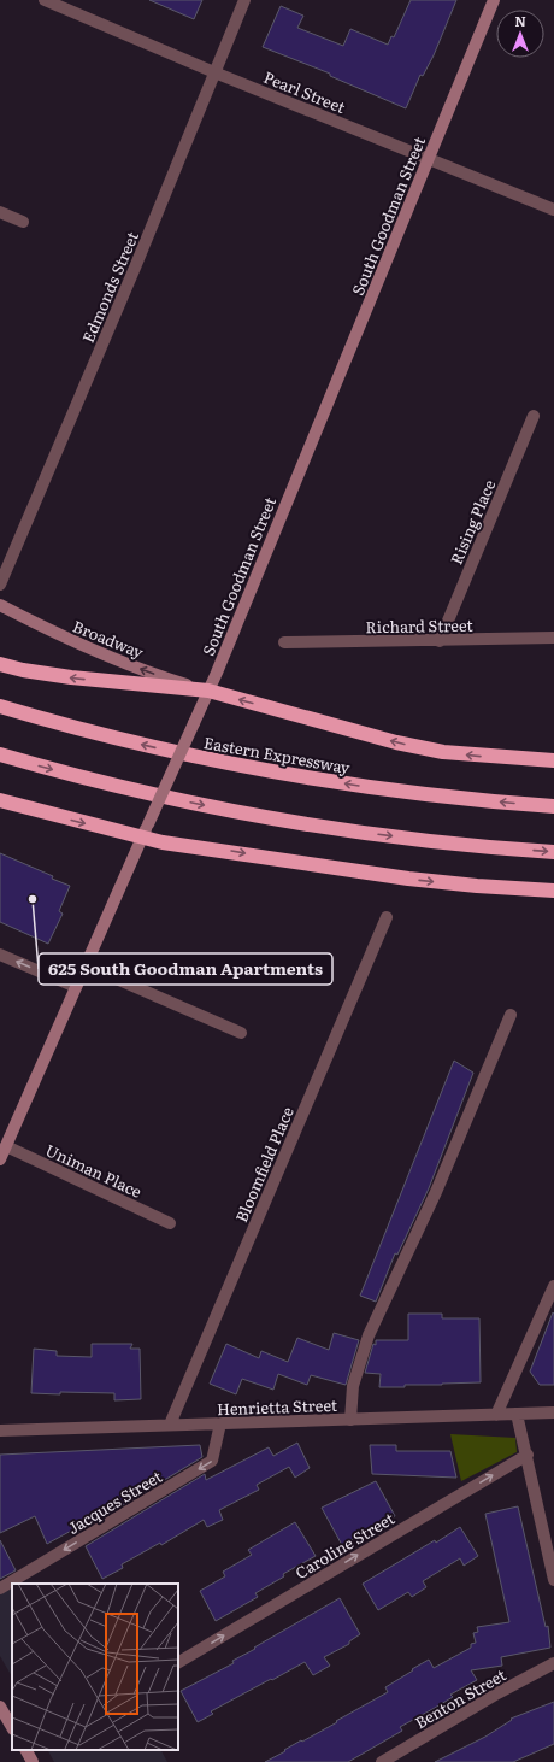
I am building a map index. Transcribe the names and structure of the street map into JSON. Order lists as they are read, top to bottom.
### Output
{
  "streets": {
    "highway": ["Eastern Expressway"],
    "main road": ["South Goodman Street", "Broadway"],
    "street": [
      "Pearl Street",
      "Edmonds Street",
      "Rising Place",
      "Richard Street",
      "Bloomfield Place",
      "Uniman Place",
      "Henrietta Street",
      "Jacques Street",
      "Caroline Street",
      "Benton Street"
    ]
  },
  "crossings": [
    ["Pearl Street", "South Goodman Street"],
    ["Pearl Street", "Edmonds Street"],
    ["South Goodman Street", "Broadway"],
    ["South Goodman Street", "Uniman Place"],
    ["Rising Place", "Richard Street"],
    ["Bloomfield Place", "Henrietta Street"],
    ["Henrietta Street", "Jacques Street"]
  ],
  "one_way": ["Broadway", "Jacques Street", "Caroline Street"],
  "places": ["625 South Goodman Apartments"],
  "north": "top"
}
